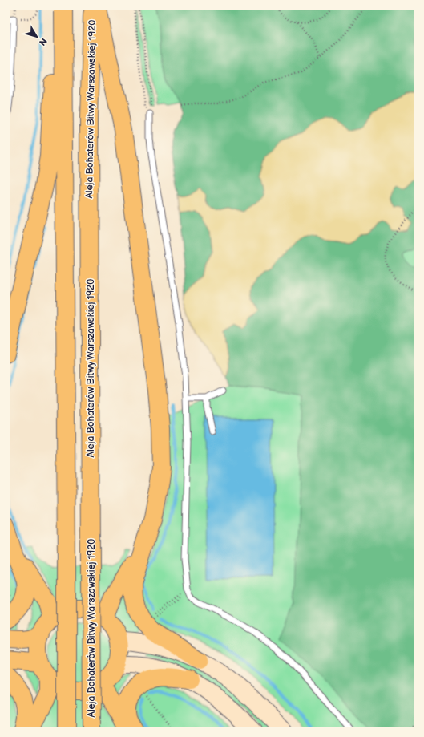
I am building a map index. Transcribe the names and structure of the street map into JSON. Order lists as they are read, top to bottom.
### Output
{
  "streets": {
    "main road": ["Aleja Bohaterów Bitwy Warszawskiej 1920"]
  },
  "north": "bottom right"
}
